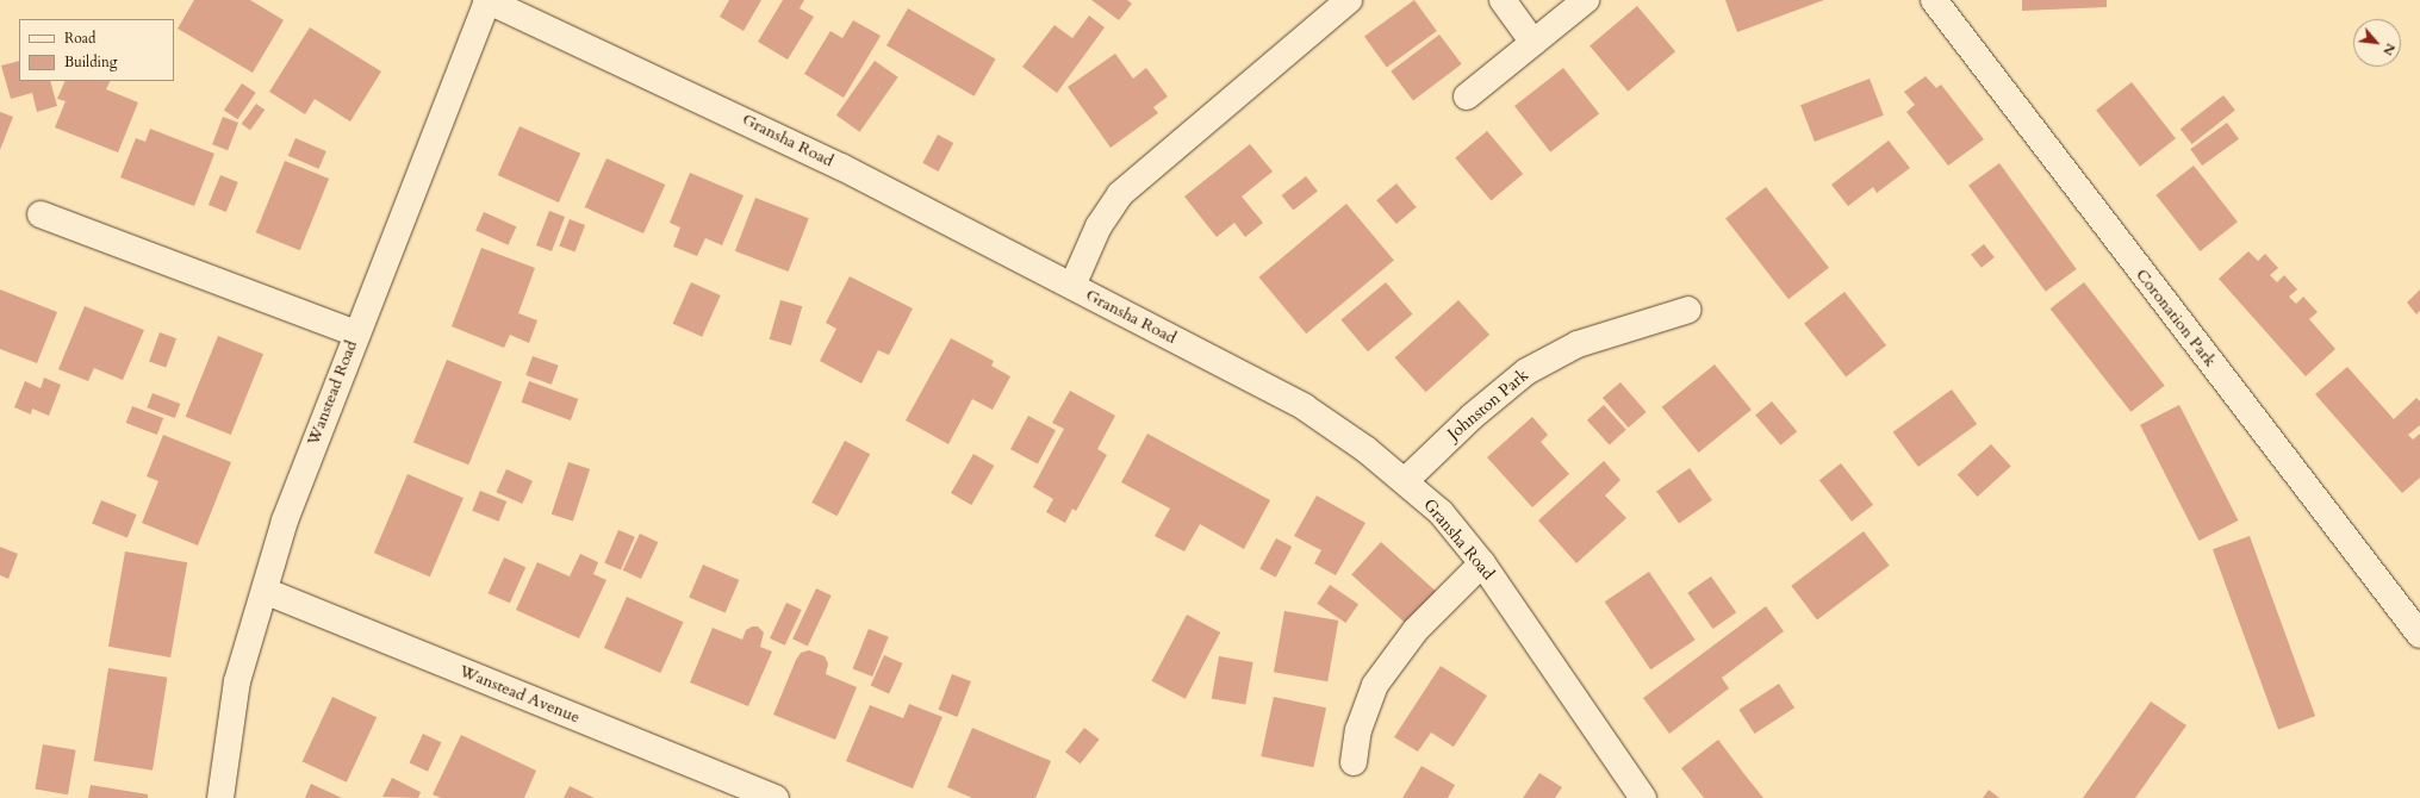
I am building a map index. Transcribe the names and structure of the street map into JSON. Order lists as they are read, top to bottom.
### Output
{
  "streets": {
    "street": [
      "Gransha Road",
      "Coronation Park",
      "Wanstead Road",
      "Johnston Park",
      "Wanstead Avenue"
    ]
  },
  "crossings": [
    ["Gransha Road", "Wanstead Road"],
    ["Gransha Road", "Johnston Park"],
    ["Wanstead Road", "Wanstead Avenue"]
  ],
  "legend": ["Road", "Building"],
  "north": "bottom right"
}
